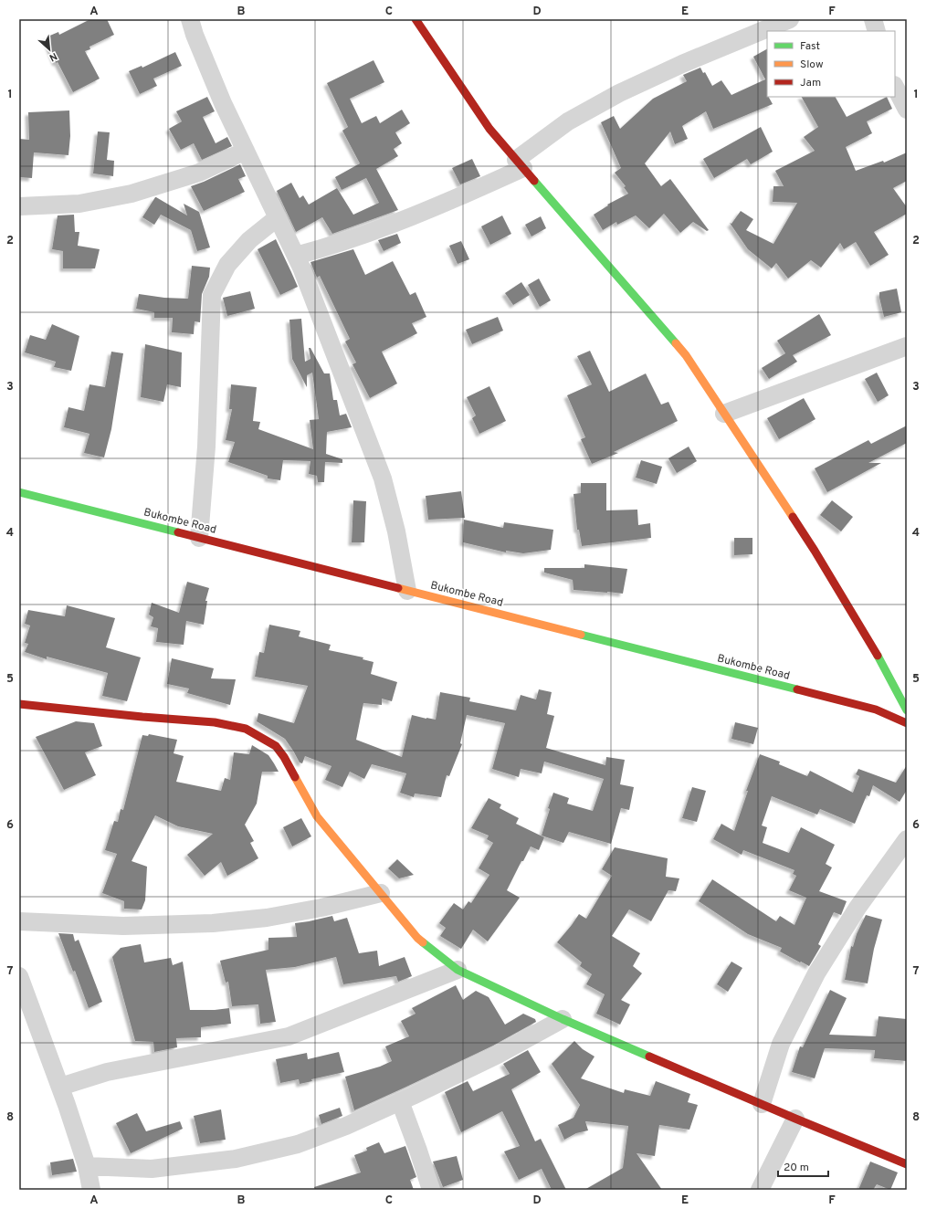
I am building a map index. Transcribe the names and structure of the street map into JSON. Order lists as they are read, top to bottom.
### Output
{
  "streets": {
    "street": ["Bukombe Road"]
  },
  "legend": ["Fast", "Slow", "Jam"],
  "scale_bar": "20 m",
  "north": "bottom right",
  "grid": {
    "columns": [
      "A",
      "B",
      "C",
      "D",
      "E",
      "F"
    ],
    "rows": [
      "1",
      "2",
      "3",
      "4",
      "5",
      "6",
      "7",
      "8"
    ]
  }
}
